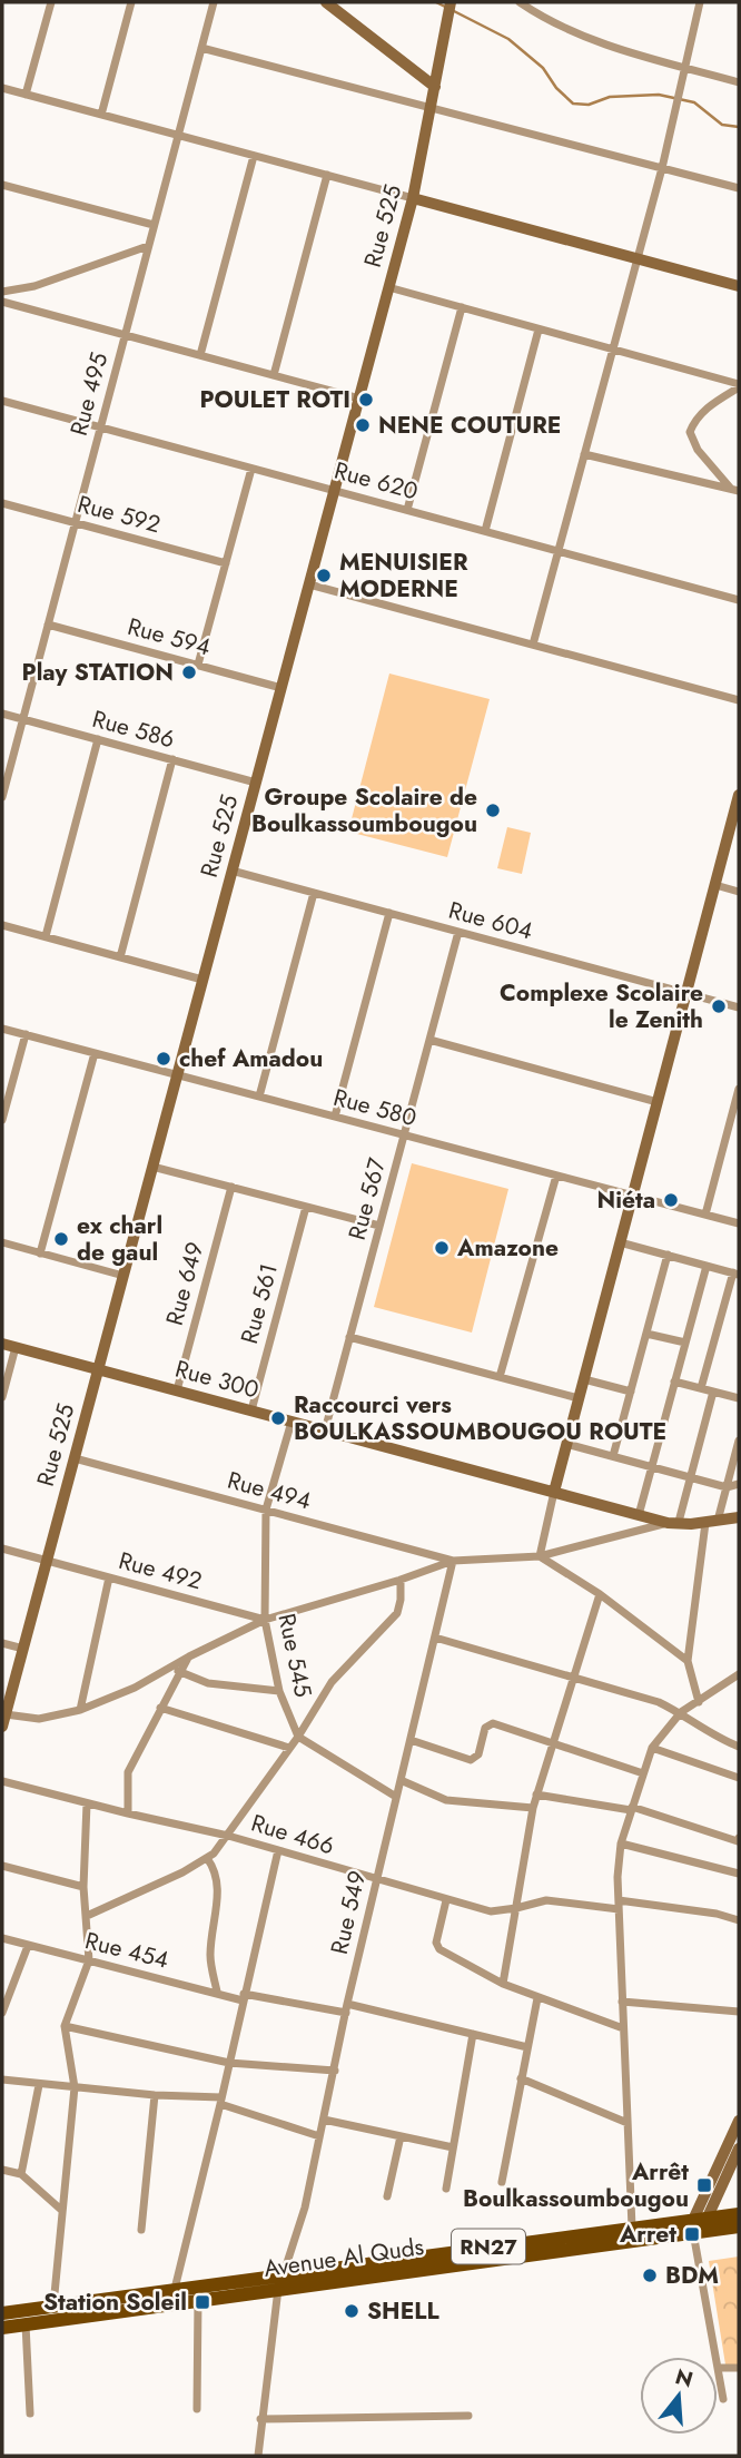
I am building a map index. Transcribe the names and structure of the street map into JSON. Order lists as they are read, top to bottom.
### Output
{
  "streets": {
    "main road": ["RN27", "Avenue Al Quds"],
    "street": [
      "Rue 525",
      "Rue 495",
      "Rue 620",
      "Rue 592",
      "Rue 594",
      "Rue 586",
      "Rue 604",
      "Rue 580",
      "Rue 567",
      "Rue 649",
      "Rue 561",
      "Rue 300",
      "Rue 494",
      "Rue 492",
      "Rue 545",
      "Rue 466",
      "Rue 549",
      "Rue 454"
    ]
  },
  "crossings": [
    ["Rue 525", "Rue 620"],
    ["Rue 525", "Rue 594"],
    ["Rue 525", "Rue 586"],
    ["Rue 525", "Rue 604"],
    ["Rue 525", "Rue 580"],
    ["Rue 525", "Rue 300"],
    ["Rue 525", "Rue 494"],
    ["Rue 525", "Rue 492"],
    ["Rue 495", "Rue 620"],
    ["Rue 495", "Rue 592"],
    ["Rue 495", "Rue 594"],
    ["Rue 495", "Rue 586"],
    ["Rue 604", "Rue 567"],
    ["Rue 580", "Rue 567"],
    ["Rue 567", "Rue 300"],
    ["Rue 649", "Rue 300"],
    ["Rue 561", "Rue 300"],
    ["Rue 300", "Rue 545"],
    ["Rue 494", "Rue 545"],
    ["Rue 494", "Rue 549"],
    ["Rue 492", "Rue 545"],
    ["Rue 466", "Rue 549"],
    ["Rue 549", "Rue 454"],
    ["Rue 549", "Avenue Al Quds"]
  ],
  "places": {
    "other": [
      "POULET ROTI",
      "NENE COUTURE",
      "MENUISIER MODERNE",
      "Play STATION",
      "Groupe Scolaire de Boulkassoumbougou",
      "Complexe Scolaire le Zenith",
      "chef Amadou",
      "Niéta",
      "ex charl de gaul",
      "Amazone",
      "Raccourci vers BOULKASSOUMBOUGOU ROUTE",
      "BDM",
      "SHELL"
    ],
    "transit": ["Arrêt Boulkassoumbougou", "Arret", "Station Soleil"]
  },
  "north": "top"
}
